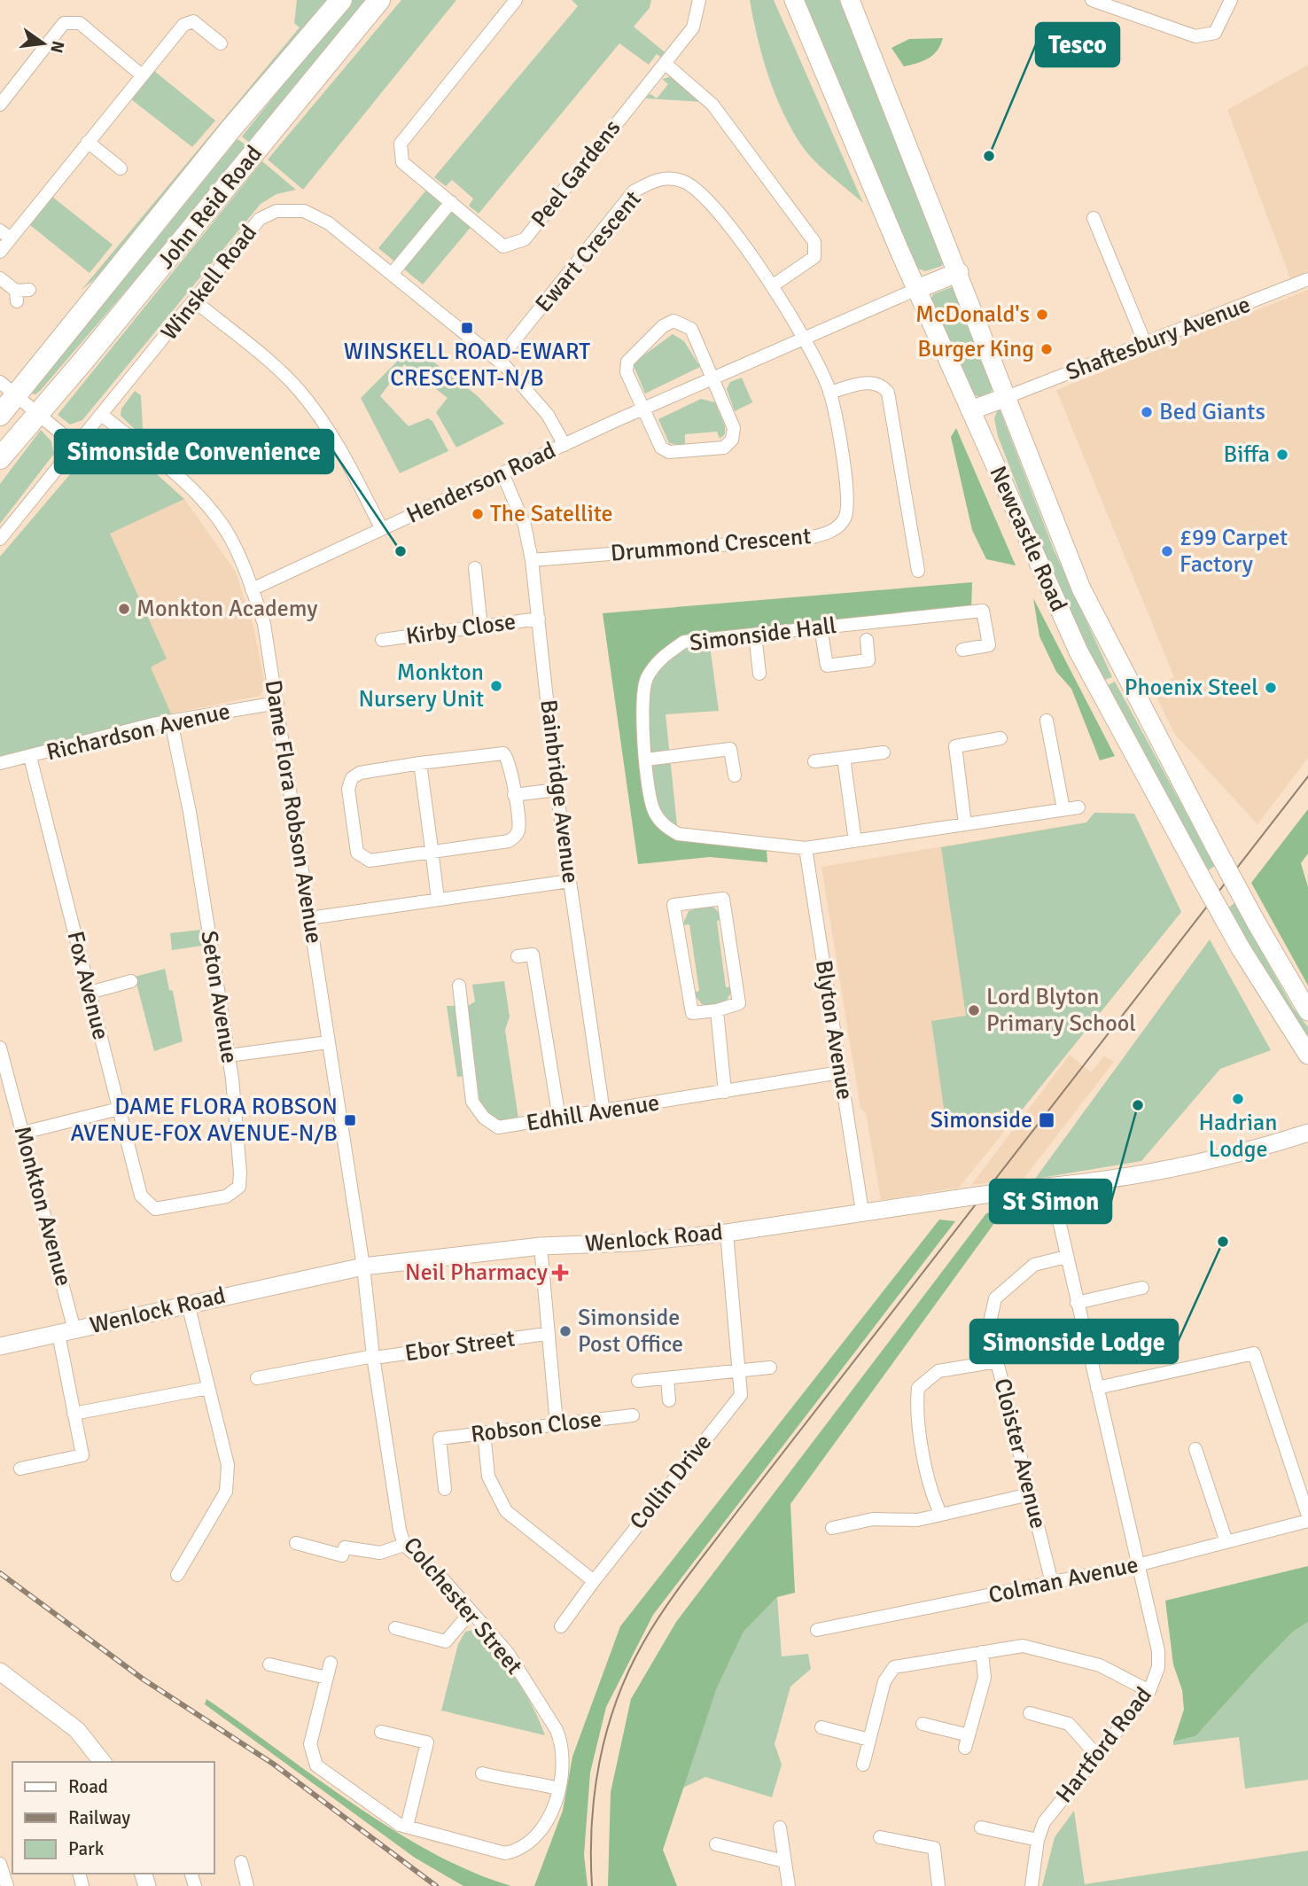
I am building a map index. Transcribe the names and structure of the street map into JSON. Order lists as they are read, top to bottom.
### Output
{
  "streets": {
    "highway": ["John Reid Road"],
    "main road": ["Newcastle Road"],
    "street": [
      "Peel Gardens",
      "Ewart Crescent",
      "Winskell Road",
      "Shaftesbury Avenue",
      "Henderson Road",
      "Drummond Crescent",
      "Kirby Close",
      "Simonside Hall",
      "Richardson Avenue",
      "Bainbridge Avenue",
      "Dame Flora Robson Avenue",
      "Fox Avenue",
      "Seton Avenue",
      "Blyton Avenue",
      "Edhill Avenue",
      "Monkton Avenue",
      "Wenlock Road",
      "Ebor Street",
      "Robson Close",
      "Cloister Avenue",
      "Collin Drive",
      "Colman Avenue",
      "Colchester Street",
      "Hartford Road"
    ]
  },
  "crossings": [
    ["Ewart Crescent", "Winskell Road"],
    ["Ewart Crescent", "Henderson Road"],
    ["Ewart Crescent", "Drummond Crescent"],
    ["Winskell Road", "Henderson Road"],
    ["Winskell Road", "Dame Flora Robson Avenue"],
    ["Shaftesbury Avenue", "Newcastle Road"],
    ["Henderson Road", "Newcastle Road"],
    ["Henderson Road", "Drummond Crescent"],
    ["Henderson Road", "Bainbridge Avenue"],
    ["Henderson Road", "Dame Flora Robson Avenue"],
    ["Drummond Crescent", "Bainbridge Avenue"],
    ["Kirby Close", "Bainbridge Avenue"],
    ["Simonside Hall", "Blyton Avenue"],
    ["Richardson Avenue", "Dame Flora Robson Avenue"],
    ["Richardson Avenue", "Fox Avenue"],
    ["Richardson Avenue", "Seton Avenue"],
    ["Bainbridge Avenue", "Edhill Avenue"],
    ["Dame Flora Robson Avenue", "Wenlock Road"],
    ["Dame Flora Robson Avenue", "Colchester Street"],
    ["Fox Avenue", "Seton Avenue"],
    ["Blyton Avenue", "Edhill Avenue"],
    ["Blyton Avenue", "Wenlock Road"],
    ["Monkton Avenue", "Wenlock Road"],
    ["Wenlock Road", "Colchester Street"],
    ["Wenlock Road", "Hartford Road"],
    ["Ebor Street", "Colchester Street"],
    ["Cloister Avenue", "Colman Avenue"],
    ["Cloister Avenue", "Hartford Road"],
    ["Colman Avenue", "Hartford Road"]
  ],
  "places": {
    "other": [
      "Tesco",
      "McDonald's",
      "Burger King",
      "Bed Giants",
      "Biffa",
      "The Satellite",
      "Simonside Convenience",
      "£99 Carpet Factory",
      "Monkton Academy",
      "Monkton Nursery Unit",
      "Phoenix Steel",
      "Lord Blyton Primary School",
      "Hadrian Lodge",
      "St Simon",
      "Simonside Lodge",
      "Simonside Post Office"
    ],
    "transit": ["WINSKELL ROAD-EWART CRESCENT-N/B", "DAME FLORA ROBSON AVENUE-FOX AVENUE-N/B", "Simonside"],
    "health": ["Neil Pharmacy"]
  },
  "legend": ["Road", "Railway", "Park"],
  "north": "right"
}
